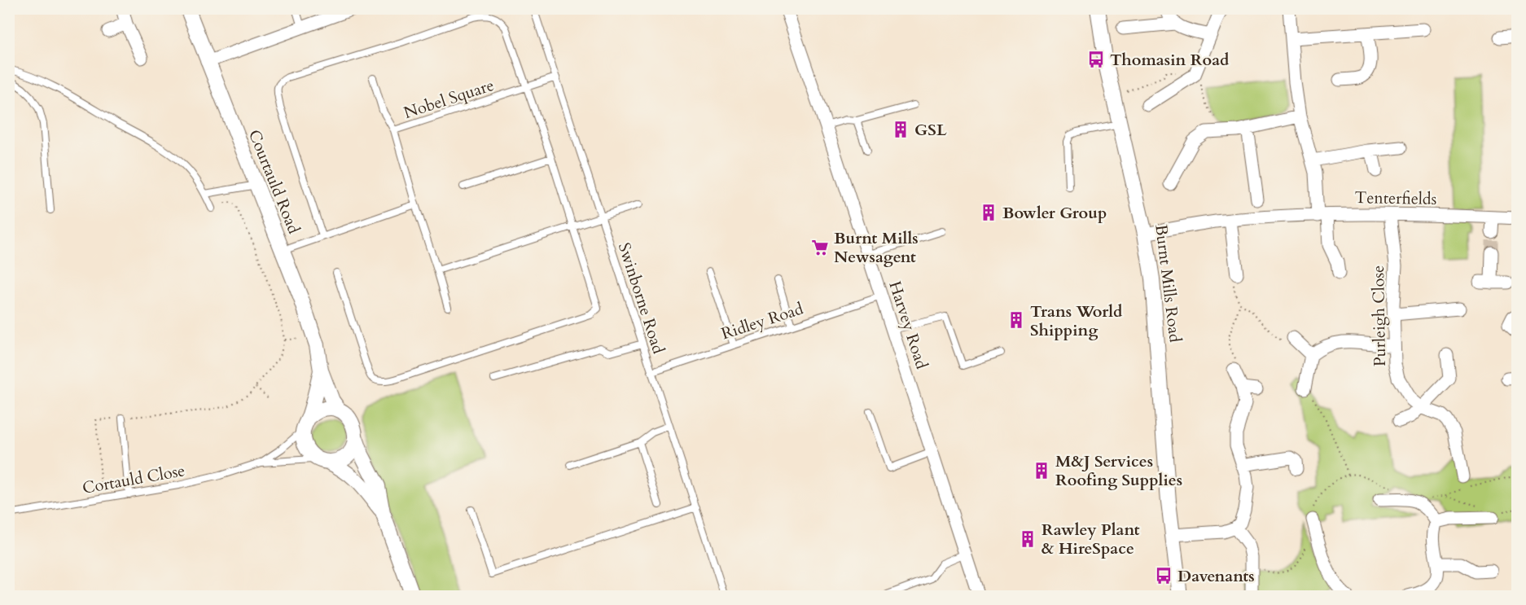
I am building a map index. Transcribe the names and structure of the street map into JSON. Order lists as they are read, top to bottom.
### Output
{
  "streets": {
    "street": [
      "Courtauld Road",
      "Tenterfields",
      "Burnt Mills Road",
      "Purleigh Close",
      "Harvey Road"
    ],
    "lane": [
      "Nobel Square",
      "Swinborne Road",
      "Ridley Road",
      "Cortauld Close"
    ]
  },
  "crossings": [
    ["Nobel Square", "Swinborne Road"],
    ["Courtauld Road", "Cortauld Close"],
    ["Tenterfields", "Burnt Mills Road"],
    ["Tenterfields", "Purleigh Close"],
    ["Swinborne Road", "Ridley Road"],
    ["Ridley Road", "Harvey Road"]
  ],
  "places": {
    "bus stop": ["Thomasin Road", "Davenants"],
    "building": [
      "GSL",
      "Bowler Group",
      "Trans World Shipping",
      "M&J Services Roofing Supplies",
      "Rawley Plant & HireSpace"
    ],
    "supermarket": ["Burnt Mills Newsagent"]
  }
}
